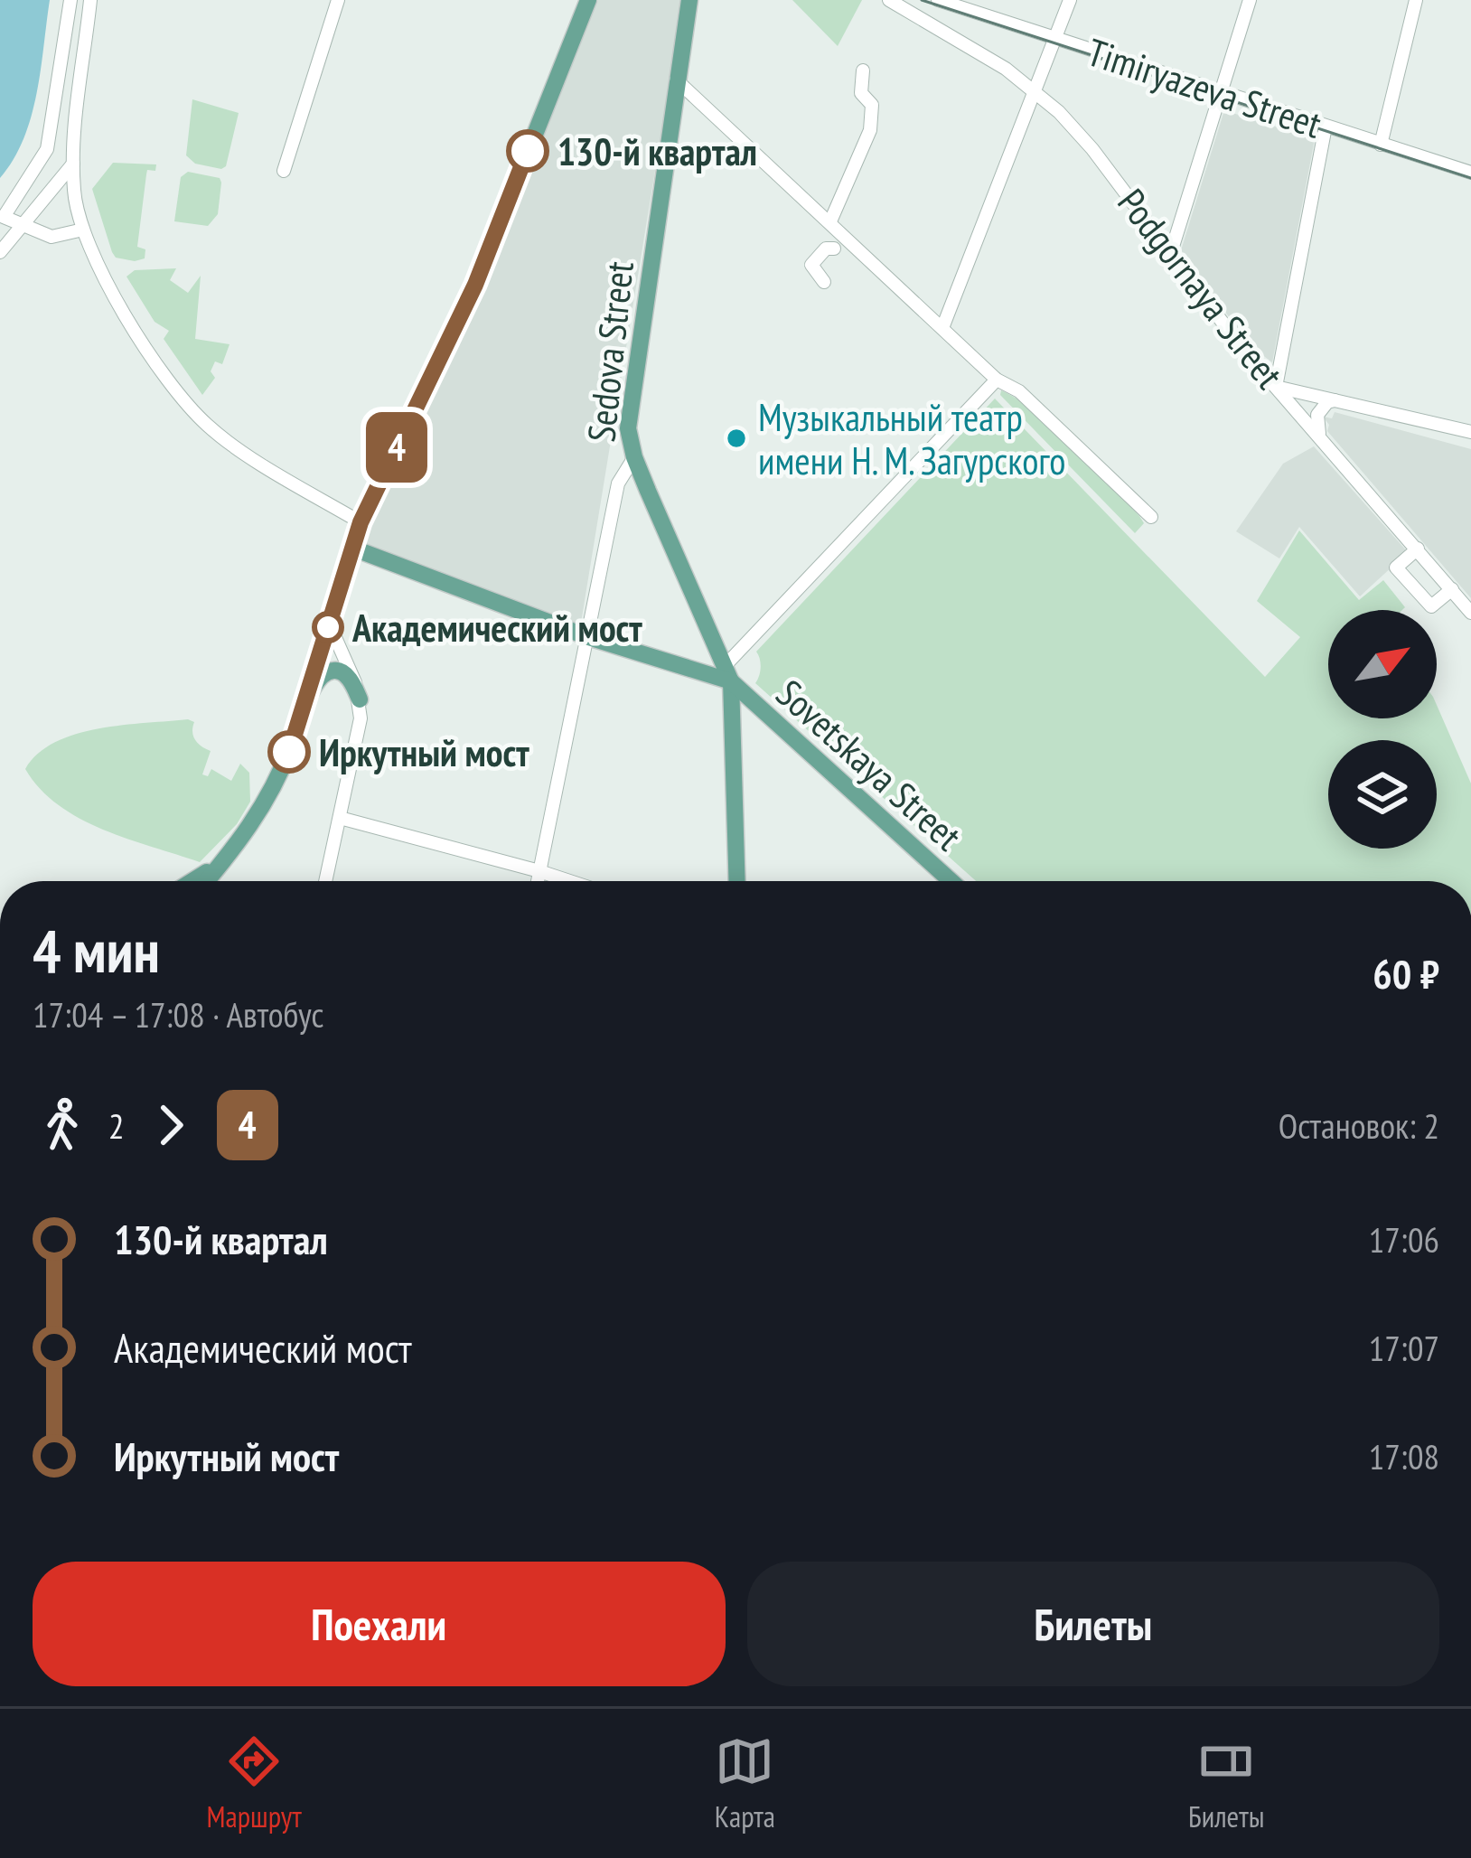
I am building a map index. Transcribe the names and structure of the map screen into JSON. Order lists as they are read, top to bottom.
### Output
{
  "streets": {
    "main road": ["Sedova Street", "Sovetskaya Street"],
    "street": ["Timiryazeva Street", "Podgornaya Street"]
  },
  "places": [
    "130-й квартал",
    "Музыкальный театр имени Н. М. Загурского",
    "Академический мост",
    "Иркутный мост"
  ],
  "lines": ["bus line 4"],
  "north": "top right",
  "page": {
    "on_map": "4",
    "heading": ["4 мин", "17:04 – 17:08 · Автобус", "60 ₽"],
    "legs": ["2", "4", "Остановок: 2"],
    "list": [
      {
        "name": "130-й квартал",
        "value": "17:06"
      },
      {
        "name": "Академический мост",
        "value": "17:07"
      },
      {
        "name": "Иркутный мост",
        "value": "17:08"
      }
    ],
    "buttons": ["Поехали", "Билеты"],
    "tabs": ["Маршрут", "Карта", "Билеты"]
  }
}
